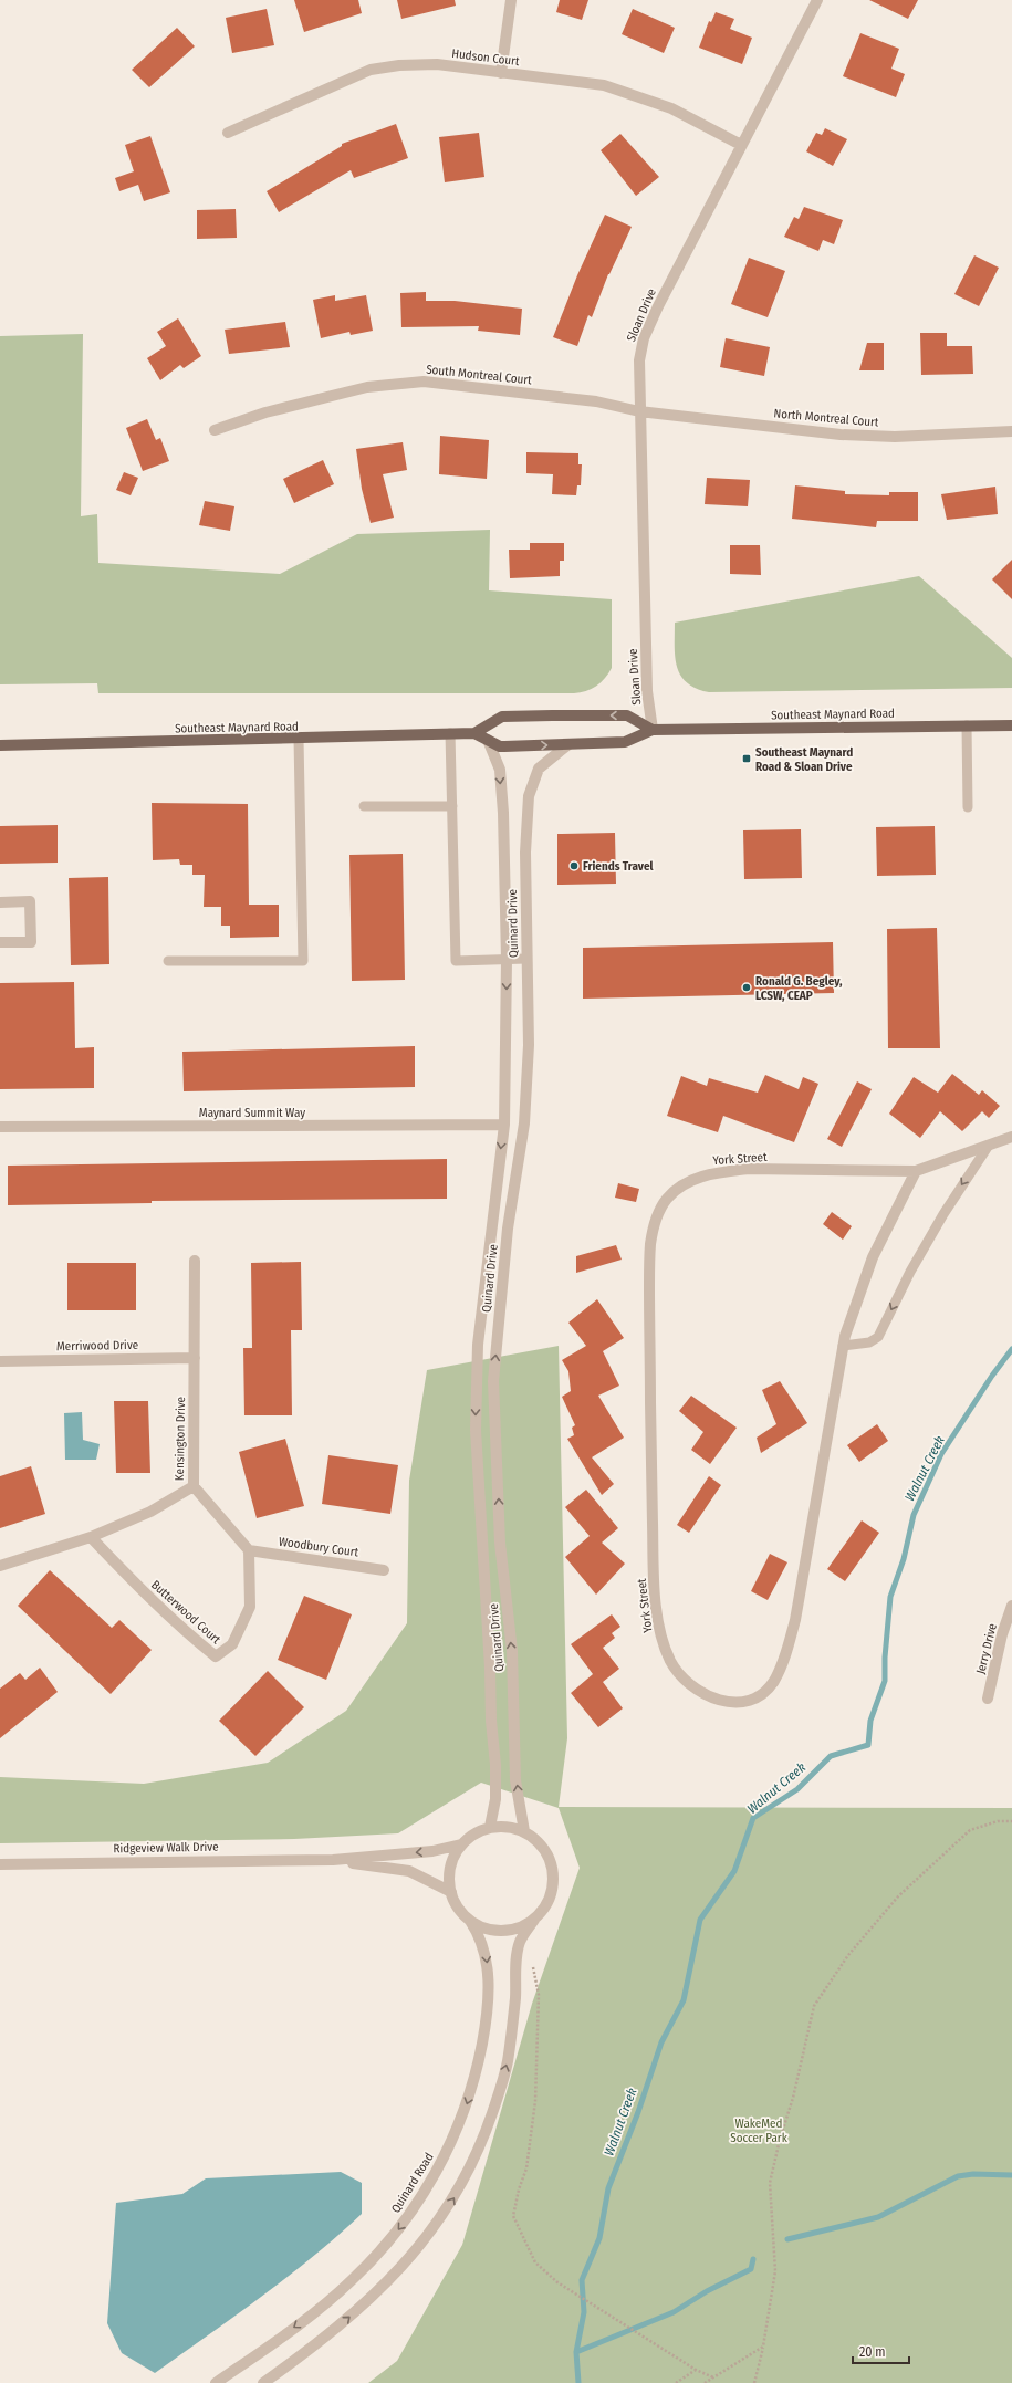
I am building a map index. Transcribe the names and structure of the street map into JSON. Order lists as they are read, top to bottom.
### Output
{
  "streets": {
    "main road": ["Southeast Maynard Road"],
    "street": [
      "Hudson Court",
      "Sloan Drive",
      "South Montreal Court",
      "North Montreal Court",
      "Quinard Drive",
      "Maynard Summit Way",
      "York Street",
      "Merriwood Drive",
      "Kensington Drive",
      "Woodbury Court",
      "Butterwood Court",
      "Jerry Drive",
      "Ridgeview Walk Drive",
      "Quinard Road"
    ]
  },
  "crossings": [
    ["Hudson Court", "Sloan Drive"],
    ["Sloan Drive", "South Montreal Court"],
    ["Sloan Drive", "North Montreal Court"],
    ["Sloan Drive", "Southeast Maynard Road"],
    ["South Montreal Court", "North Montreal Court"],
    ["Southeast Maynard Road", "Quinard Drive"],
    ["Quinard Drive", "Maynard Summit Way"],
    ["Quinard Drive", "Ridgeview Walk Drive"],
    ["Quinard Drive", "Quinard Road"],
    ["Merriwood Drive", "Kensington Drive"],
    ["Kensington Drive", "Butterwood Court"],
    ["Woodbury Court", "Butterwood Court"],
    ["Ridgeview Walk Drive", "Quinard Road"]
  ],
  "water": ["Walnut Creek"],
  "parks": ["WakeMed Soccer Park"],
  "places": {
    "transit": ["Southeast Maynard Road & Sloan Drive"],
    "other": ["Friends Travel", "Ronald G. Begley, LCSW, CEAP"]
  },
  "scale_bar": "20 m"
}
